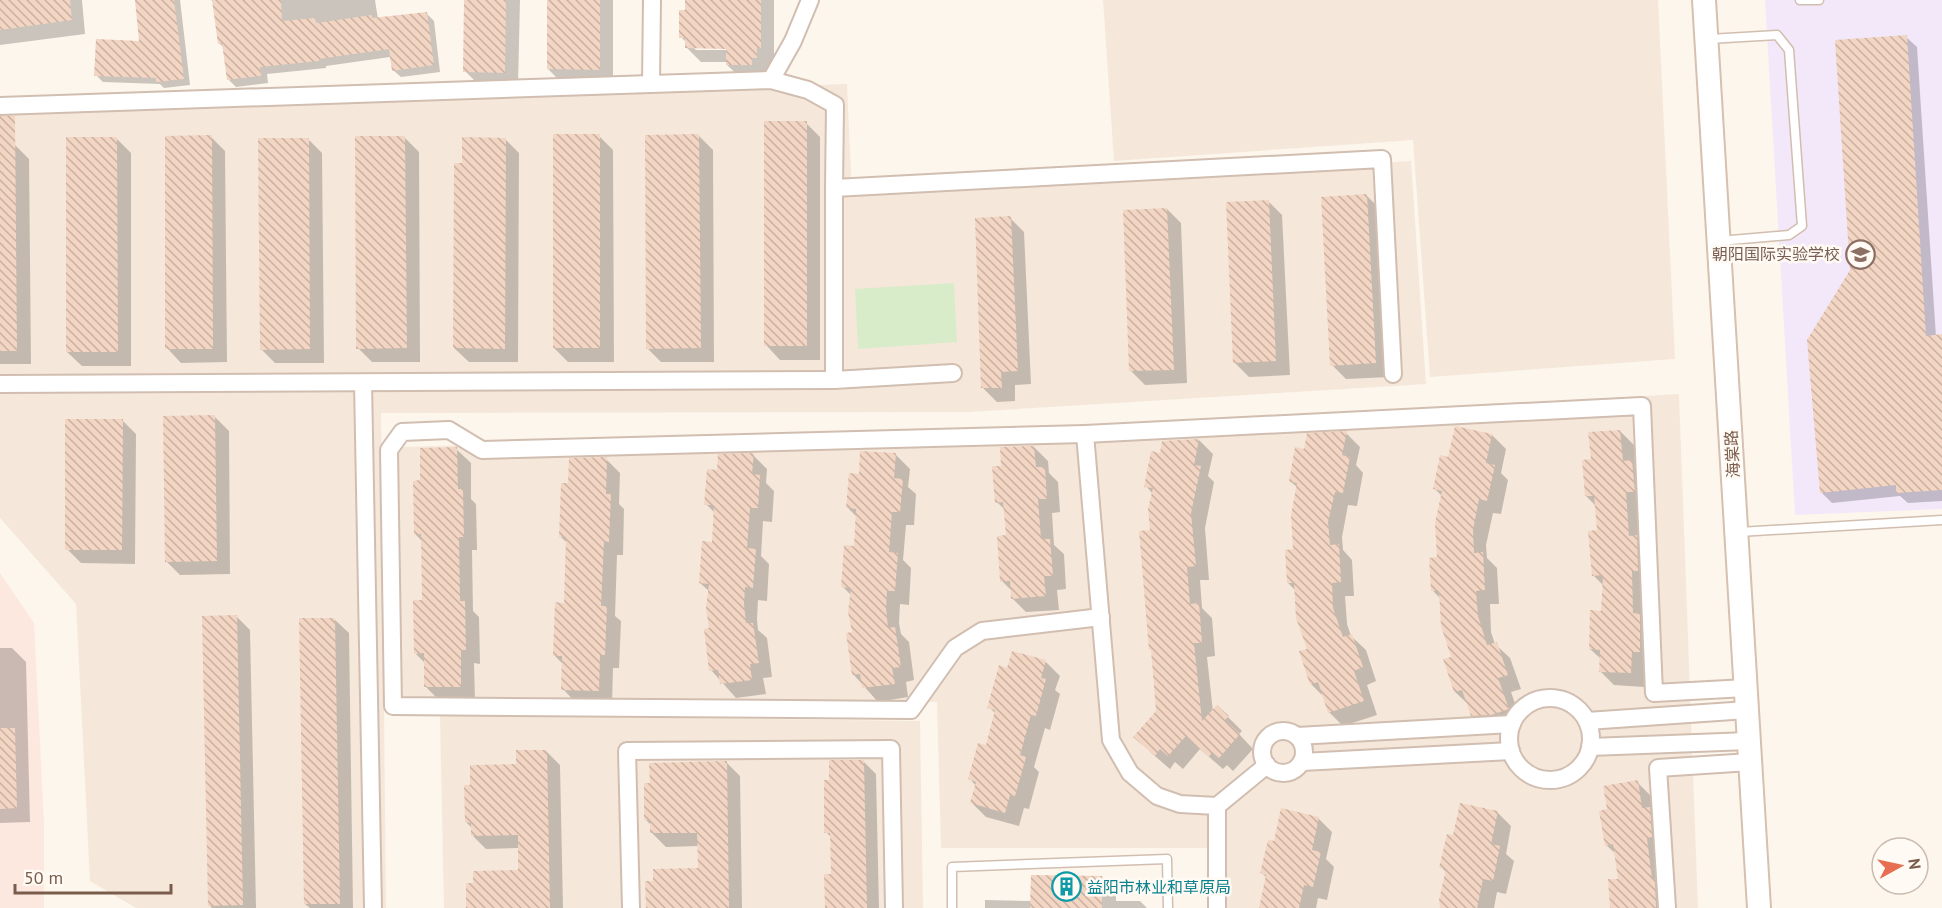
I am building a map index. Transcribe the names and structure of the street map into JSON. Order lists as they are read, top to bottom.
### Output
{
  "streets": {
    "street": ["海棠路"]
  },
  "places": {
    "school or university": ["朝阳国际实验学校"],
    "building": ["益阳市林业和草原局"]
  },
  "scale_bar": "50 m",
  "north": "right"
}
